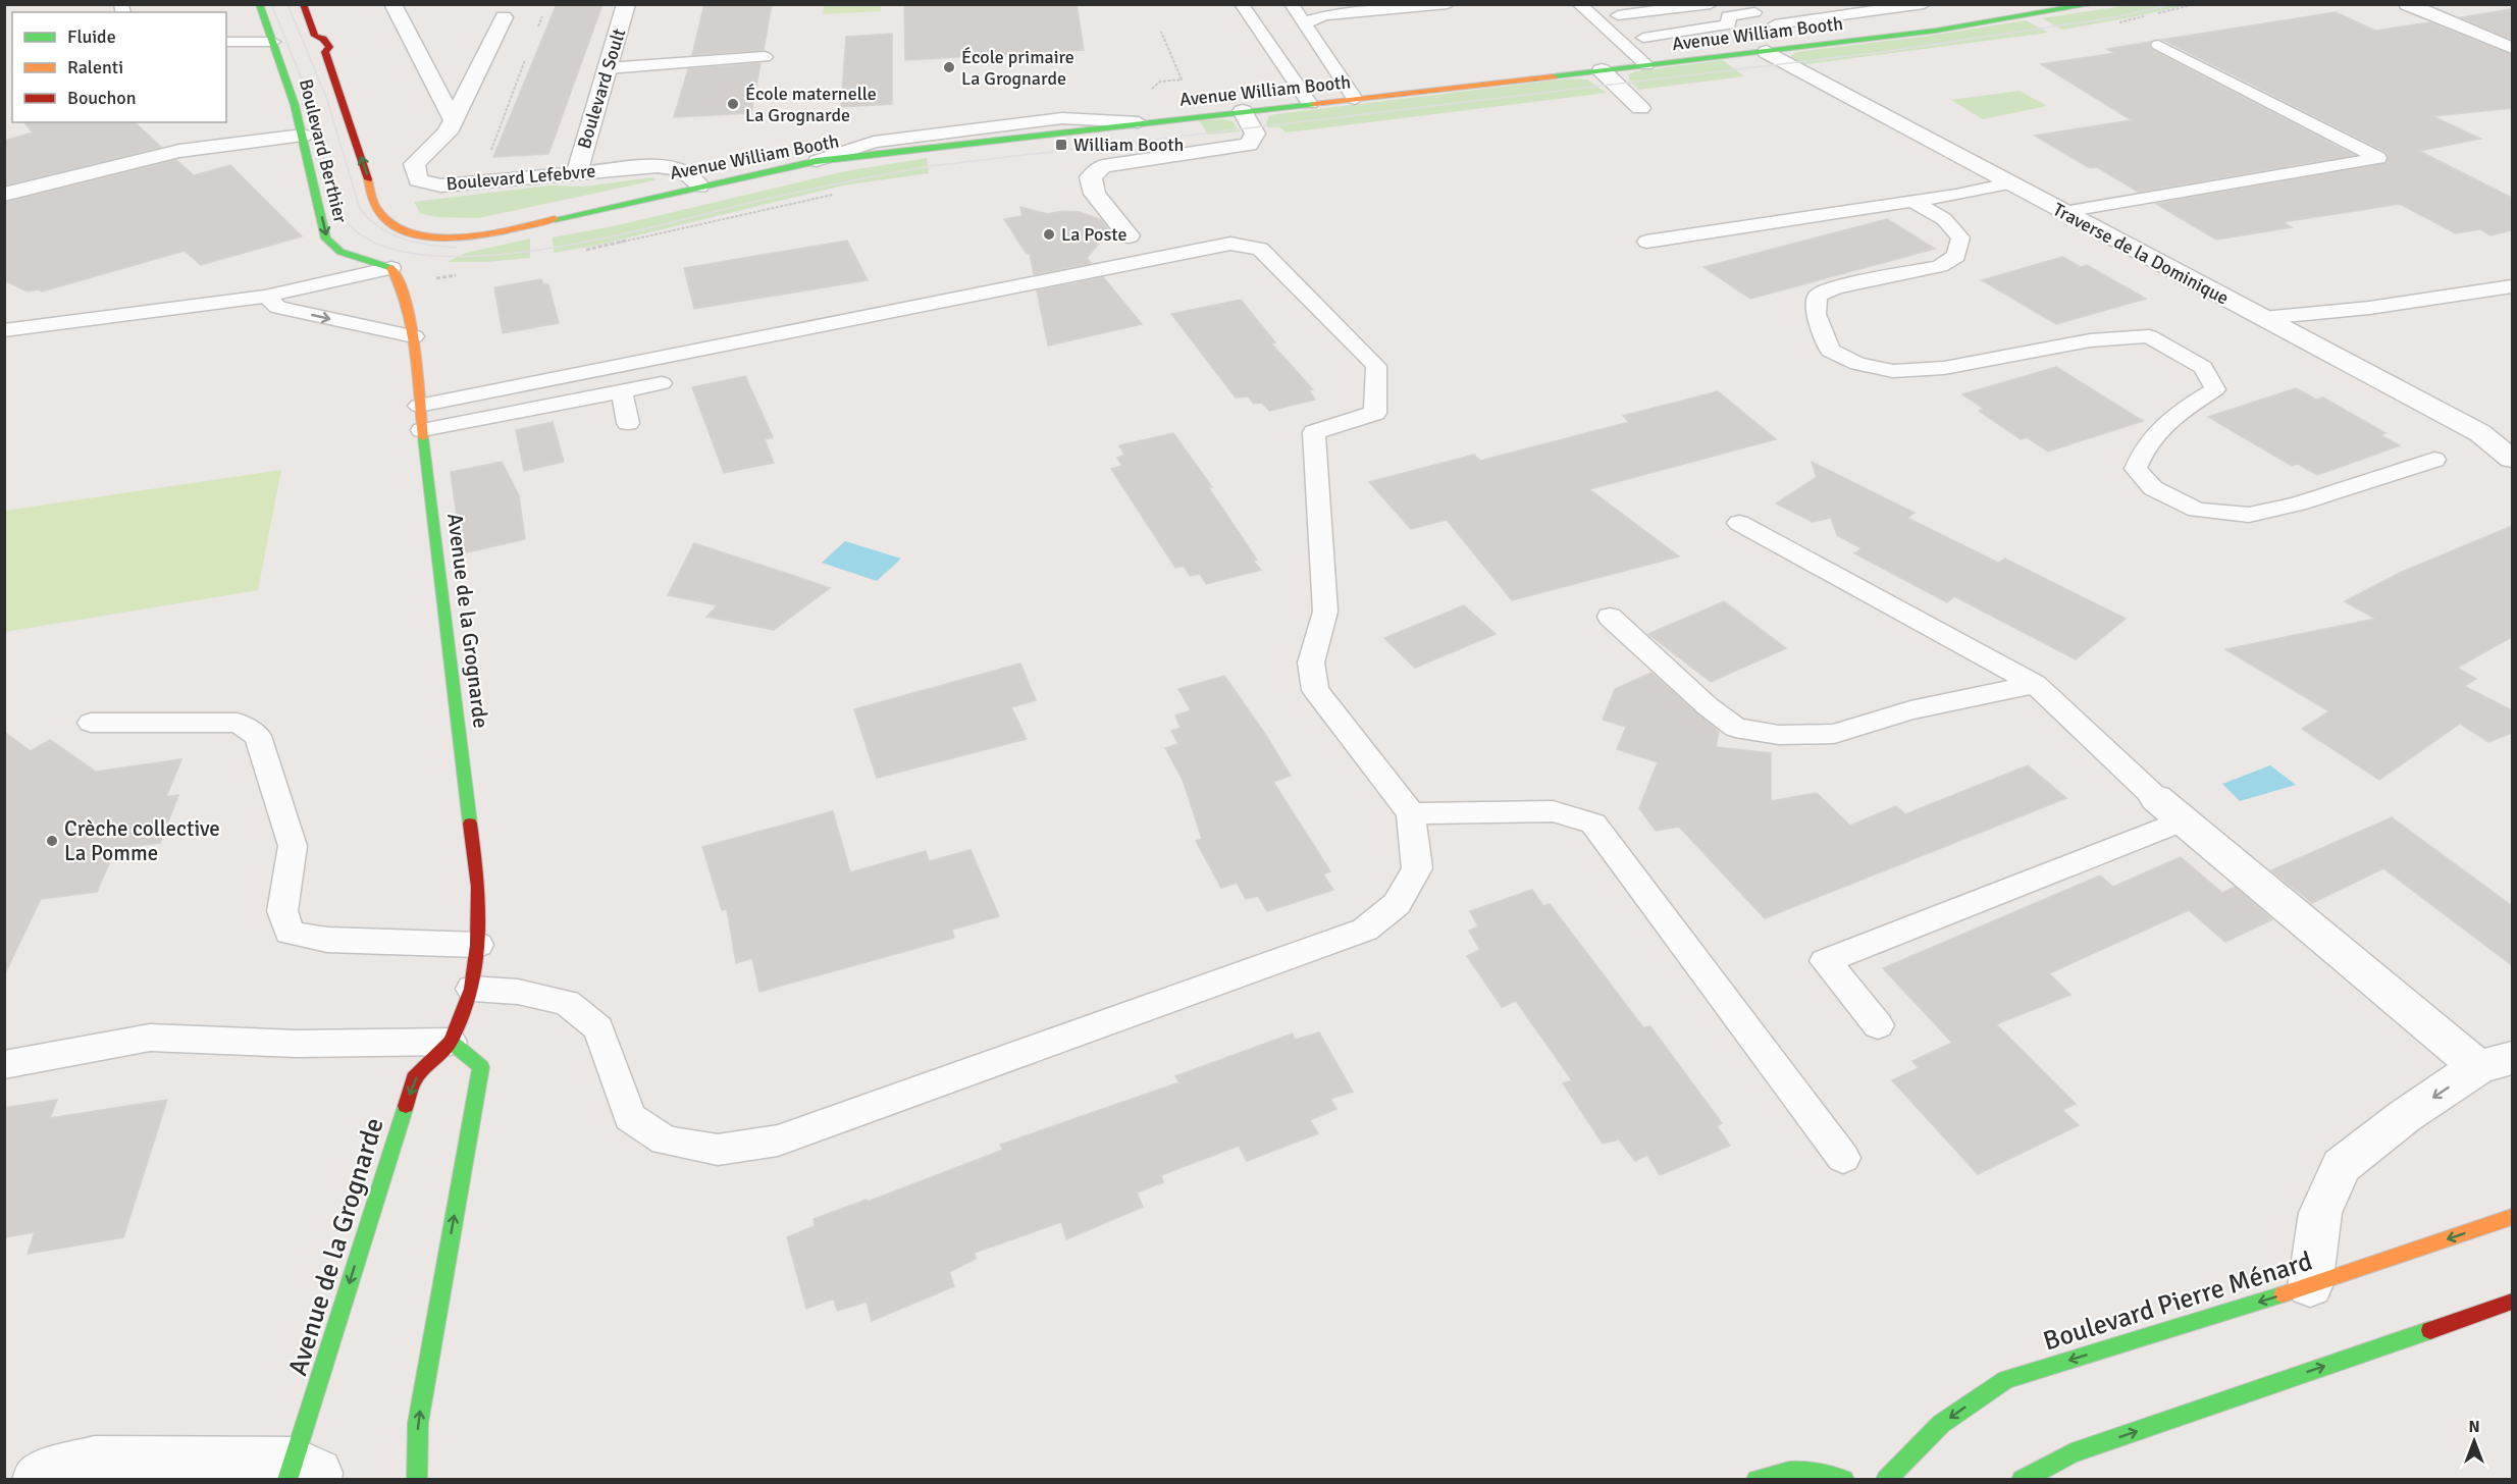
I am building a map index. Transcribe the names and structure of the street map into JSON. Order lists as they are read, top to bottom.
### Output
{
  "streets": {
    "street": [
      "Avenue William Booth",
      "Boulevard Soult",
      "Boulevard Berthier",
      "Boulevard Lefebvre",
      "Traverse de la Dominique",
      "Avenue de la Grognarde",
      "Boulevard Pierre Ménard"
    ]
  },
  "crossings": [
    ["Avenue William Booth", "Boulevard Berthier"],
    ["Avenue William Booth", "Boulevard Lefebvre"],
    ["Avenue William Booth", "Traverse de la Dominique"],
    ["Boulevard Soult", "Boulevard Lefebvre"],
    ["Boulevard Berthier", "Avenue de la Grognarde"]
  ],
  "places": {
    "other": [
      "École primaire La Grognarde",
      "École maternelle La Grognarde",
      "La Poste",
      "Crèche collective La Pomme"
    ],
    "transit": ["William Booth"]
  },
  "legend": ["Fluide", "Ralenti", "Bouchon"],
  "north": "top"
}
